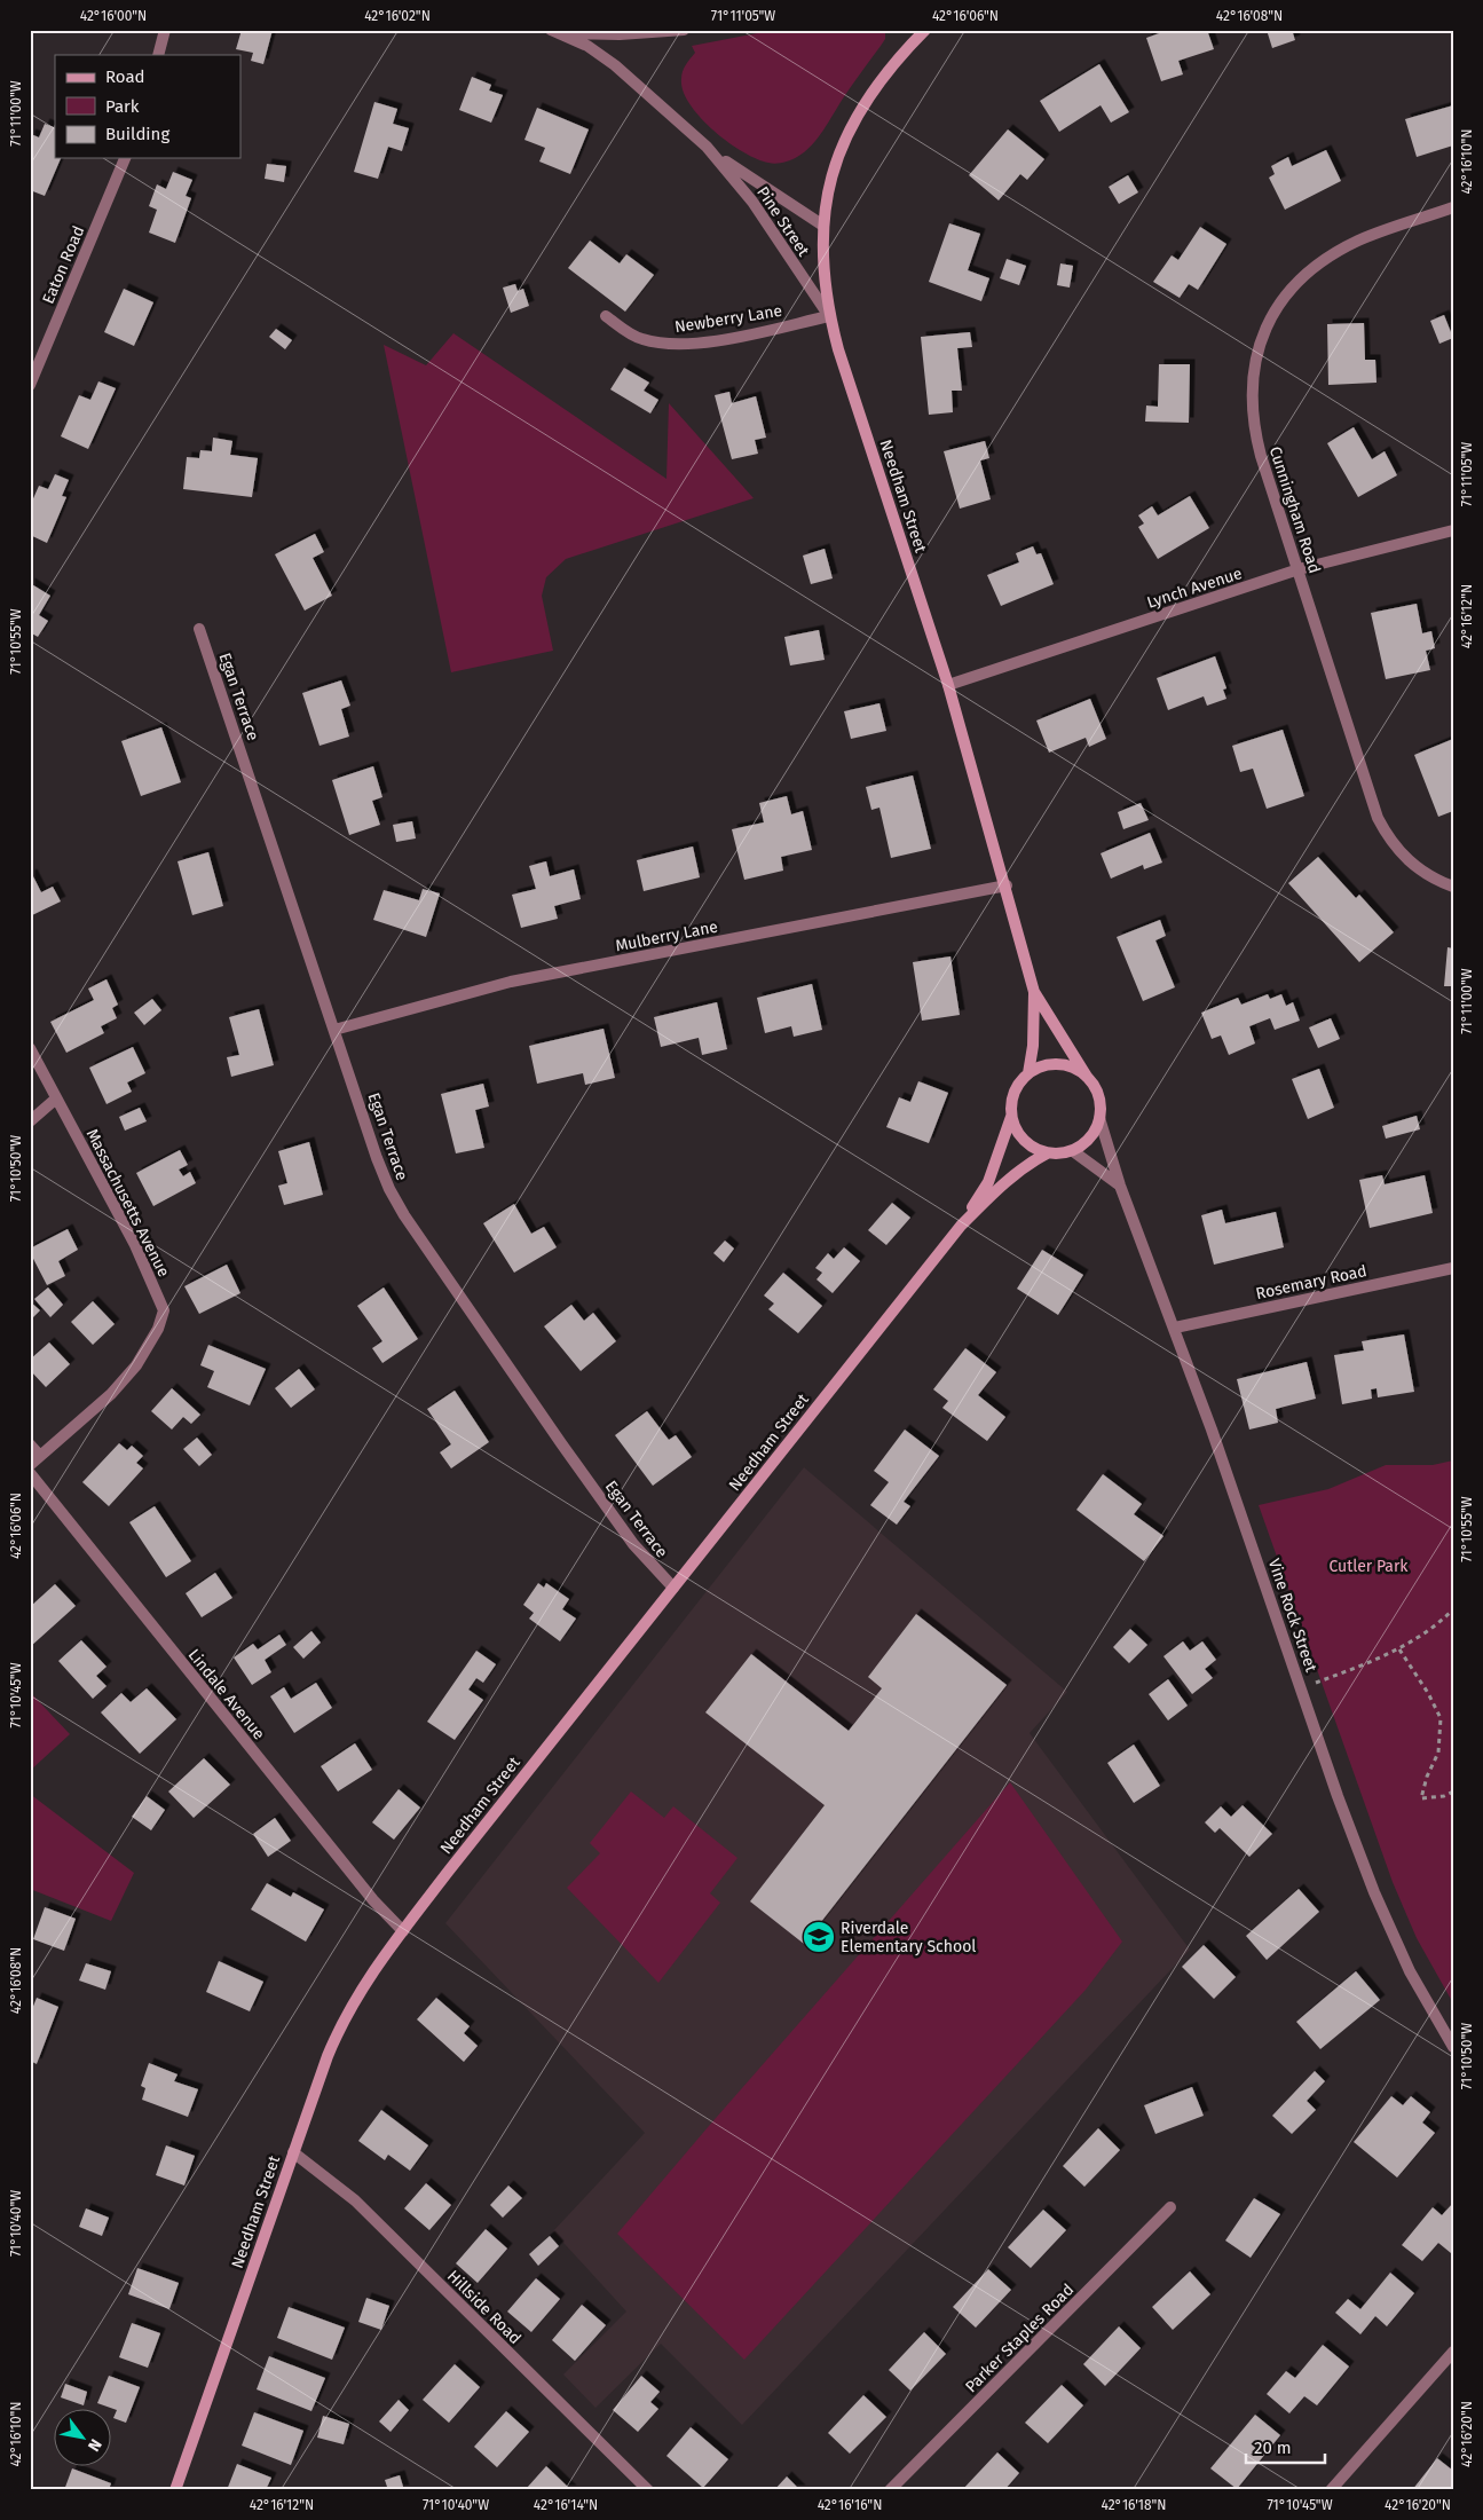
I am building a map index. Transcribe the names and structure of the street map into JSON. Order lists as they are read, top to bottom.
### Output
{
  "streets": {
    "main road": ["Needham Street"],
    "street": [
      "Pine Street",
      "Eaton Road",
      "Newberry Lane",
      "Cunningham Road",
      "Lynch Avenue",
      "Egan Terrace",
      "Mulberry Lane",
      "Massachusetts Avenue",
      "Rosemary Road",
      "Vine Rock Street",
      "Lindale Avenue",
      "Hillside Road",
      "Parker Staples Road"
    ]
  },
  "crossings": [
    ["Pine Street", "Newberry Lane"],
    ["Pine Street", "Needham Street"],
    ["Newberry Lane", "Needham Street"],
    ["Needham Street", "Lynch Avenue"],
    ["Needham Street", "Egan Terrace"],
    ["Needham Street", "Mulberry Lane"],
    ["Needham Street", "Vine Rock Street"],
    ["Needham Street", "Lindale Avenue"],
    ["Needham Street", "Hillside Road"],
    ["Cunningham Road", "Lynch Avenue"],
    ["Egan Terrace", "Mulberry Lane"],
    ["Rosemary Road", "Vine Rock Street"]
  ],
  "parks": ["Cutler Park"],
  "places": {
    "school or university": ["Riverdale Elementary School"]
  },
  "legend": ["Road", "Park", "Building"],
  "scale_bar": "20 m",
  "north": "bottom right",
  "coordinates": [
    "42°16'00\"N",
    "42°16'02\"N",
    "71°11'05\"W",
    "42°16'06\"N",
    "42°16'08\"N",
    "71°11'00\"W",
    "42°16'10\"N",
    "42°16'12\"N",
    "71°10'55\"W",
    "71°10'50\"W",
    "71°10'45\"W",
    "71°10'40\"W",
    "42°16'20\"N",
    "42°16'14\"N",
    "42°16'16\"N",
    "42°16'18\"N"
  ]
}
